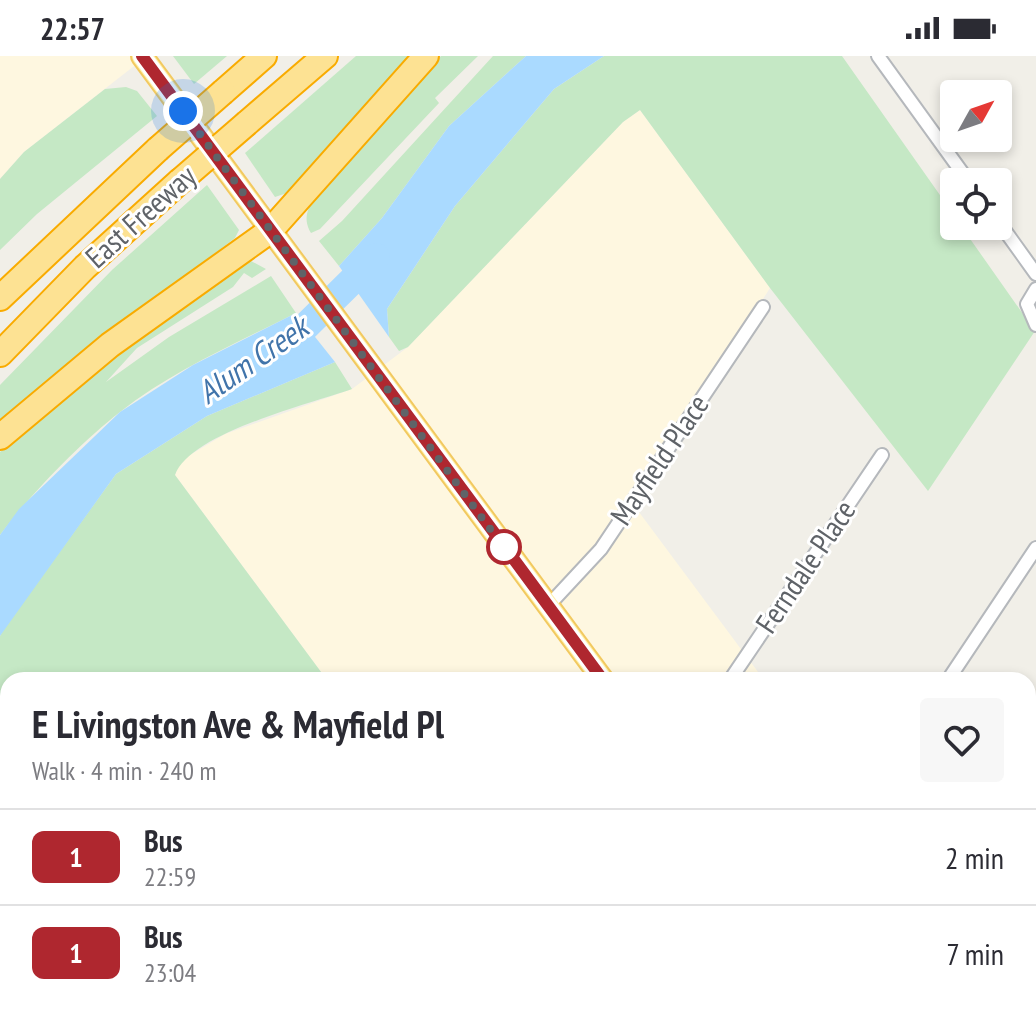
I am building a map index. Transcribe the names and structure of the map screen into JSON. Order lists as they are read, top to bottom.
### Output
{
  "streets": {
    "highway": ["East Freeway"],
    "street": ["Mayfield Place", "Ferndale Place"]
  },
  "water": ["Alum Creek"],
  "lines": ["bus line 1"],
  "north": "top right",
  "page": {
    "status": "22:57",
    "heading": ["E Livingston Ave & Mayfield Pl", "Walk · 4 min · 240 m"],
    "list": [
      {
        "mark": "1",
        "name": "Bus",
        "note": "22:59",
        "value": "2 min"
      },
      {
        "mark": "1",
        "name": "Bus",
        "note": "23:04",
        "value": "7 min"
      }
    ]
  }
}
